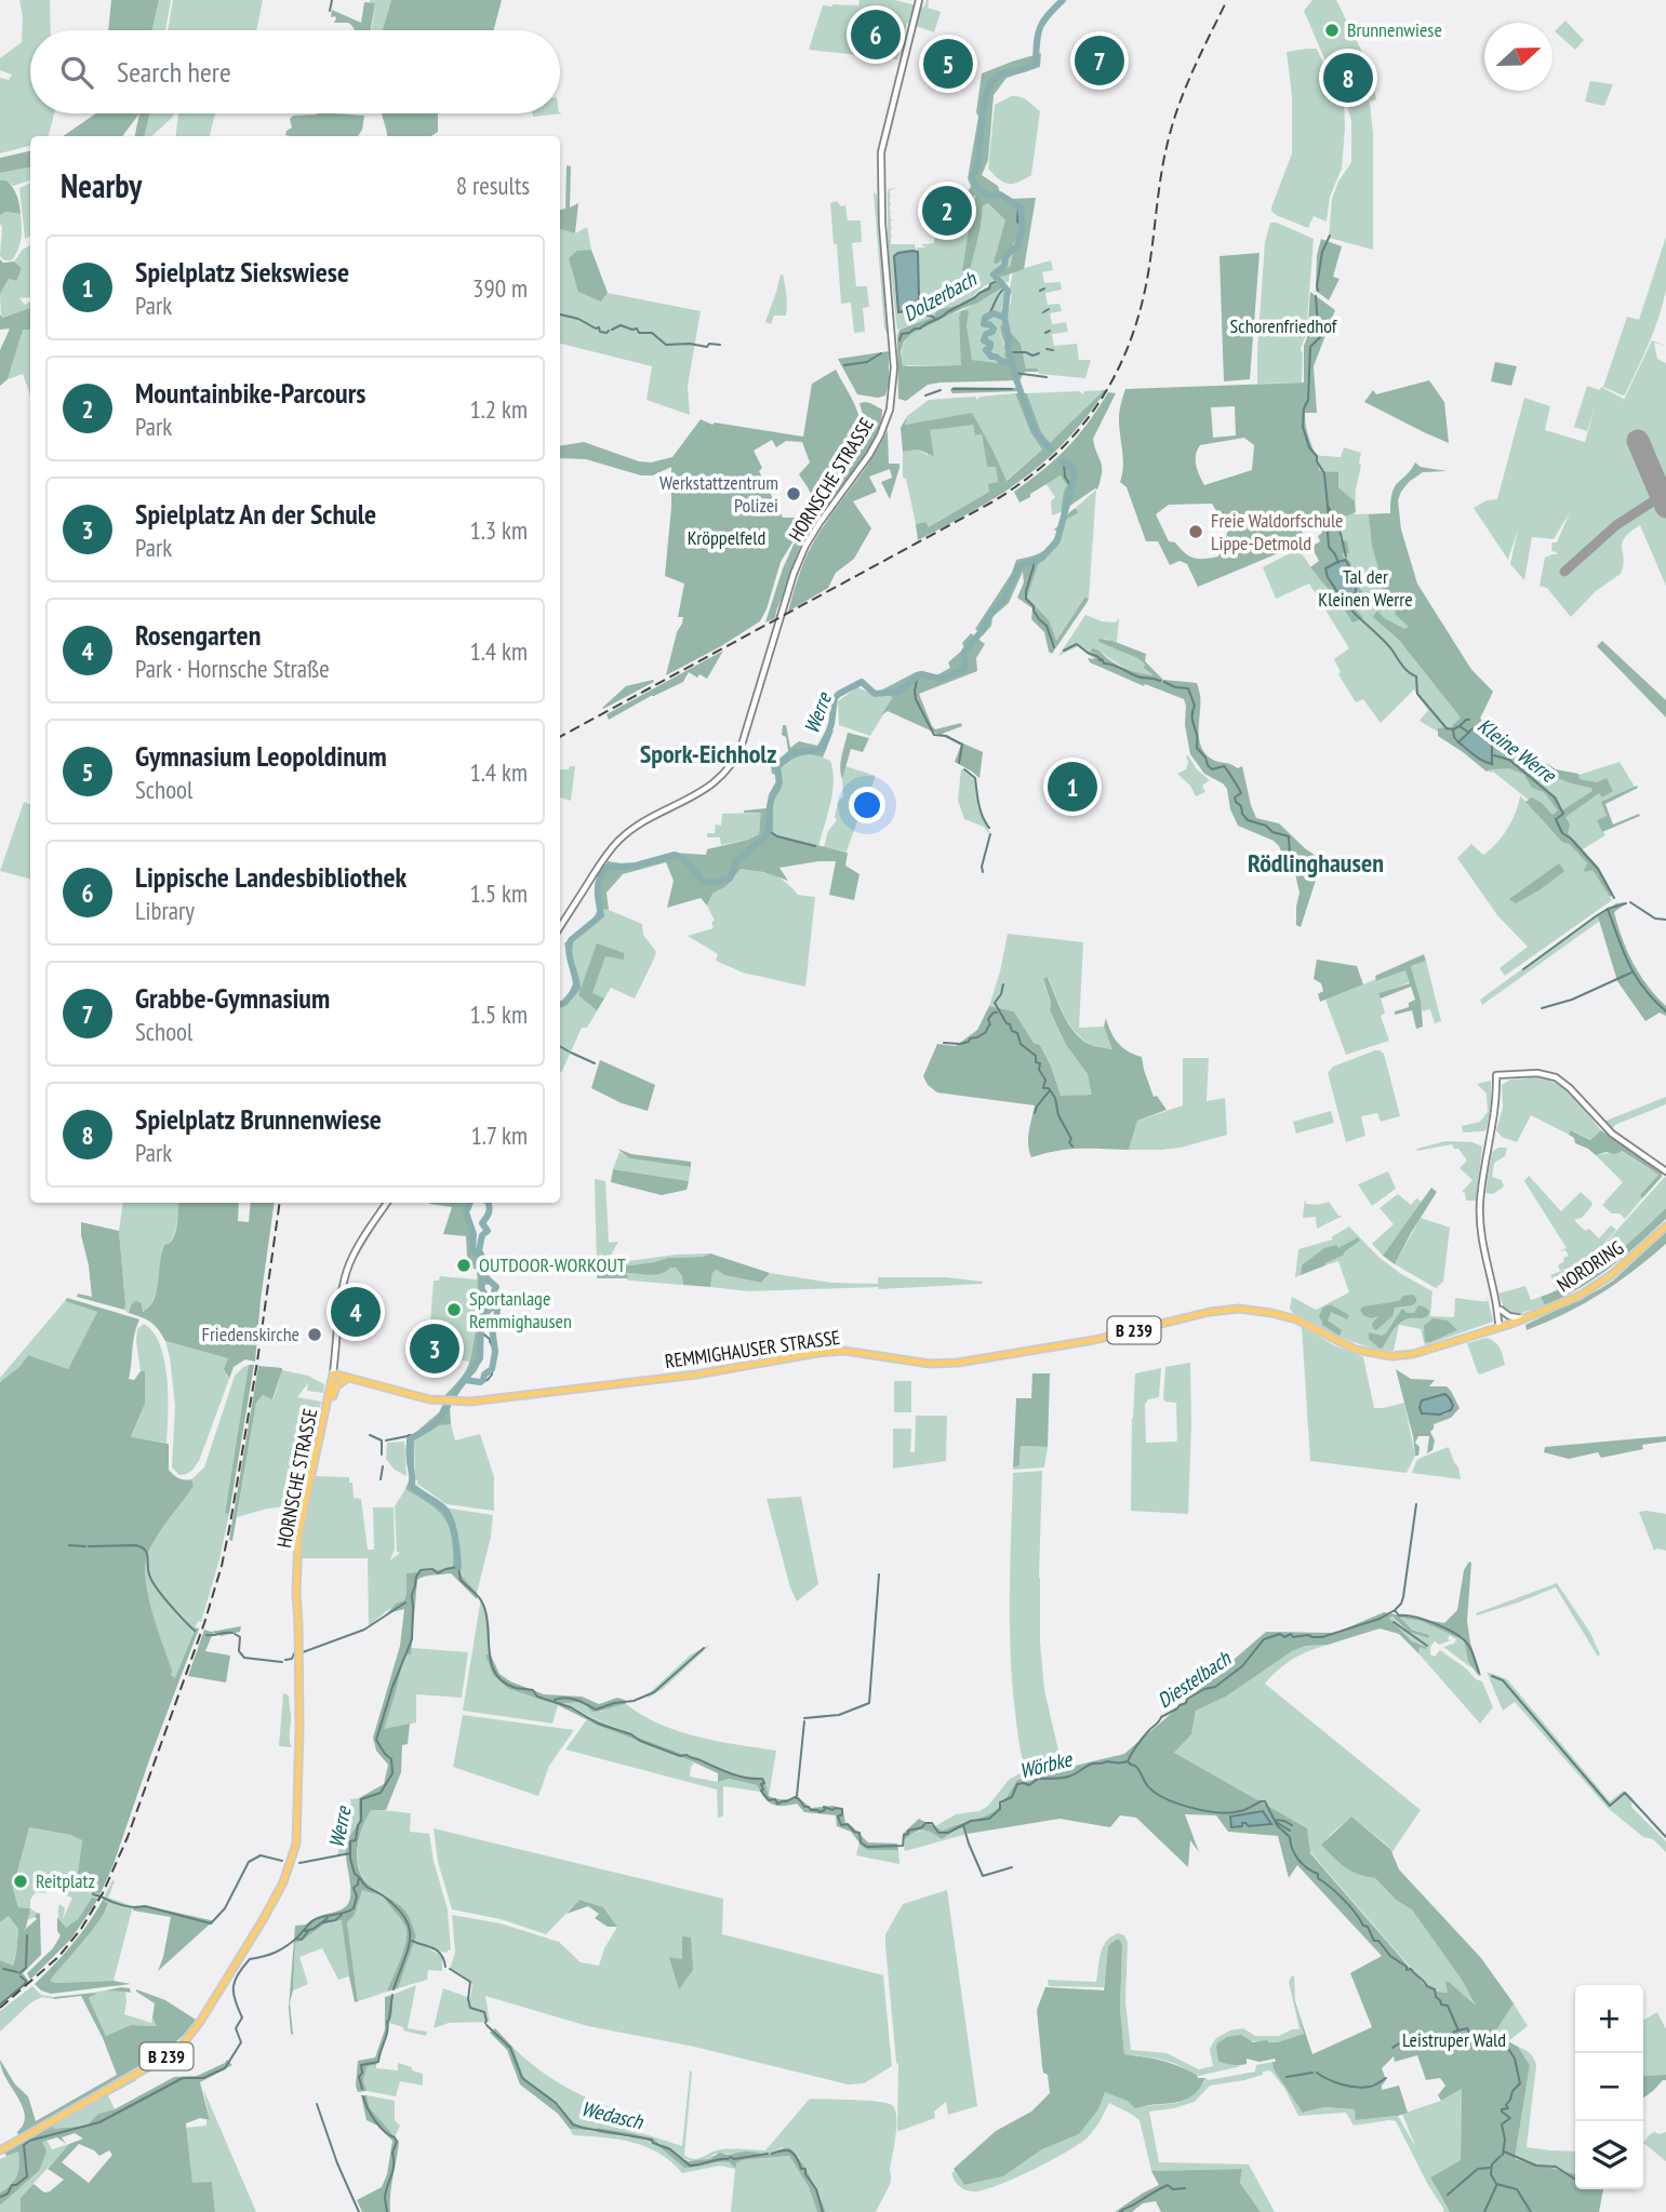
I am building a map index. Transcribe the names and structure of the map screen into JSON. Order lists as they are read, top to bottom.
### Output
{
  "streets": {
    "main road": [
      "HORNSCHE STRASSE",
      "NORDRING",
      "B 239",
      "REMMIGHAUSER STRASSE"
    ]
  },
  "crossings": [
    ["HORNSCHE STRASSE", "REMMIGHAUSER STRASSE"],
    ["NORDRING", "B 239"],
    ["B 239", "REMMIGHAUSER STRASSE"]
  ],
  "districts": ["Spork-Eichholz", "Rödlinghausen"],
  "water": [
    "Dolzerbach",
    "Werre",
    "Kleine Werre",
    "Diestelbach",
    "Wörbke",
    "Wedasch"
  ],
  "parks": [
    "Schorenfriedhof",
    "Kröppelfeld",
    "Tal der Kleinen Werre",
    "Leistruper Wald"
  ],
  "places": [
    "Brunnenwiese",
    "Werkstattzentrum Polizei",
    "Freie Waldorfschule Lippe-Detmold",
    "OUTDOOR-WORKOUT",
    "Sportanlage Remmighausen",
    "Friedenskirche",
    "Reitplatz"
  ],
  "north": "right",
  "page": {
    "pins": [
      "6",
      "7",
      "5",
      "8",
      "2",
      "1",
      "4",
      "3"
    ],
    "search": "Search here",
    "heading": ["Nearby", "8 results"],
    "list": [
      {
        "mark": "1",
        "name": "Spielplatz Siekswiese",
        "note": "Park",
        "value": "390 m"
      },
      {
        "mark": "2",
        "name": "Mountainbike-Parcours",
        "note": "Park",
        "value": "1.2 km"
      },
      {
        "mark": "3",
        "name": "Spielplatz An der Schule",
        "note": "Park",
        "value": "1.3 km"
      },
      {
        "mark": "4",
        "name": "Rosengarten",
        "note": "Park · Hornsche Straße",
        "value": "1.4 km"
      },
      {
        "mark": "5",
        "name": "Gymnasium Leopoldinum",
        "note": "School",
        "value": "1.4 km"
      },
      {
        "mark": "6",
        "name": "Lippische Landesbibliothek",
        "note": "Library",
        "value": "1.5 km"
      },
      {
        "mark": "7",
        "name": "Grabbe-Gymnasium",
        "note": "School",
        "value": "1.5 km"
      },
      {
        "mark": "8",
        "name": "Spielplatz Brunnenwiese",
        "note": "Park",
        "value": "1.7 km"
      }
    ],
    "map_buttons": ["+", "−"]
  }
}
